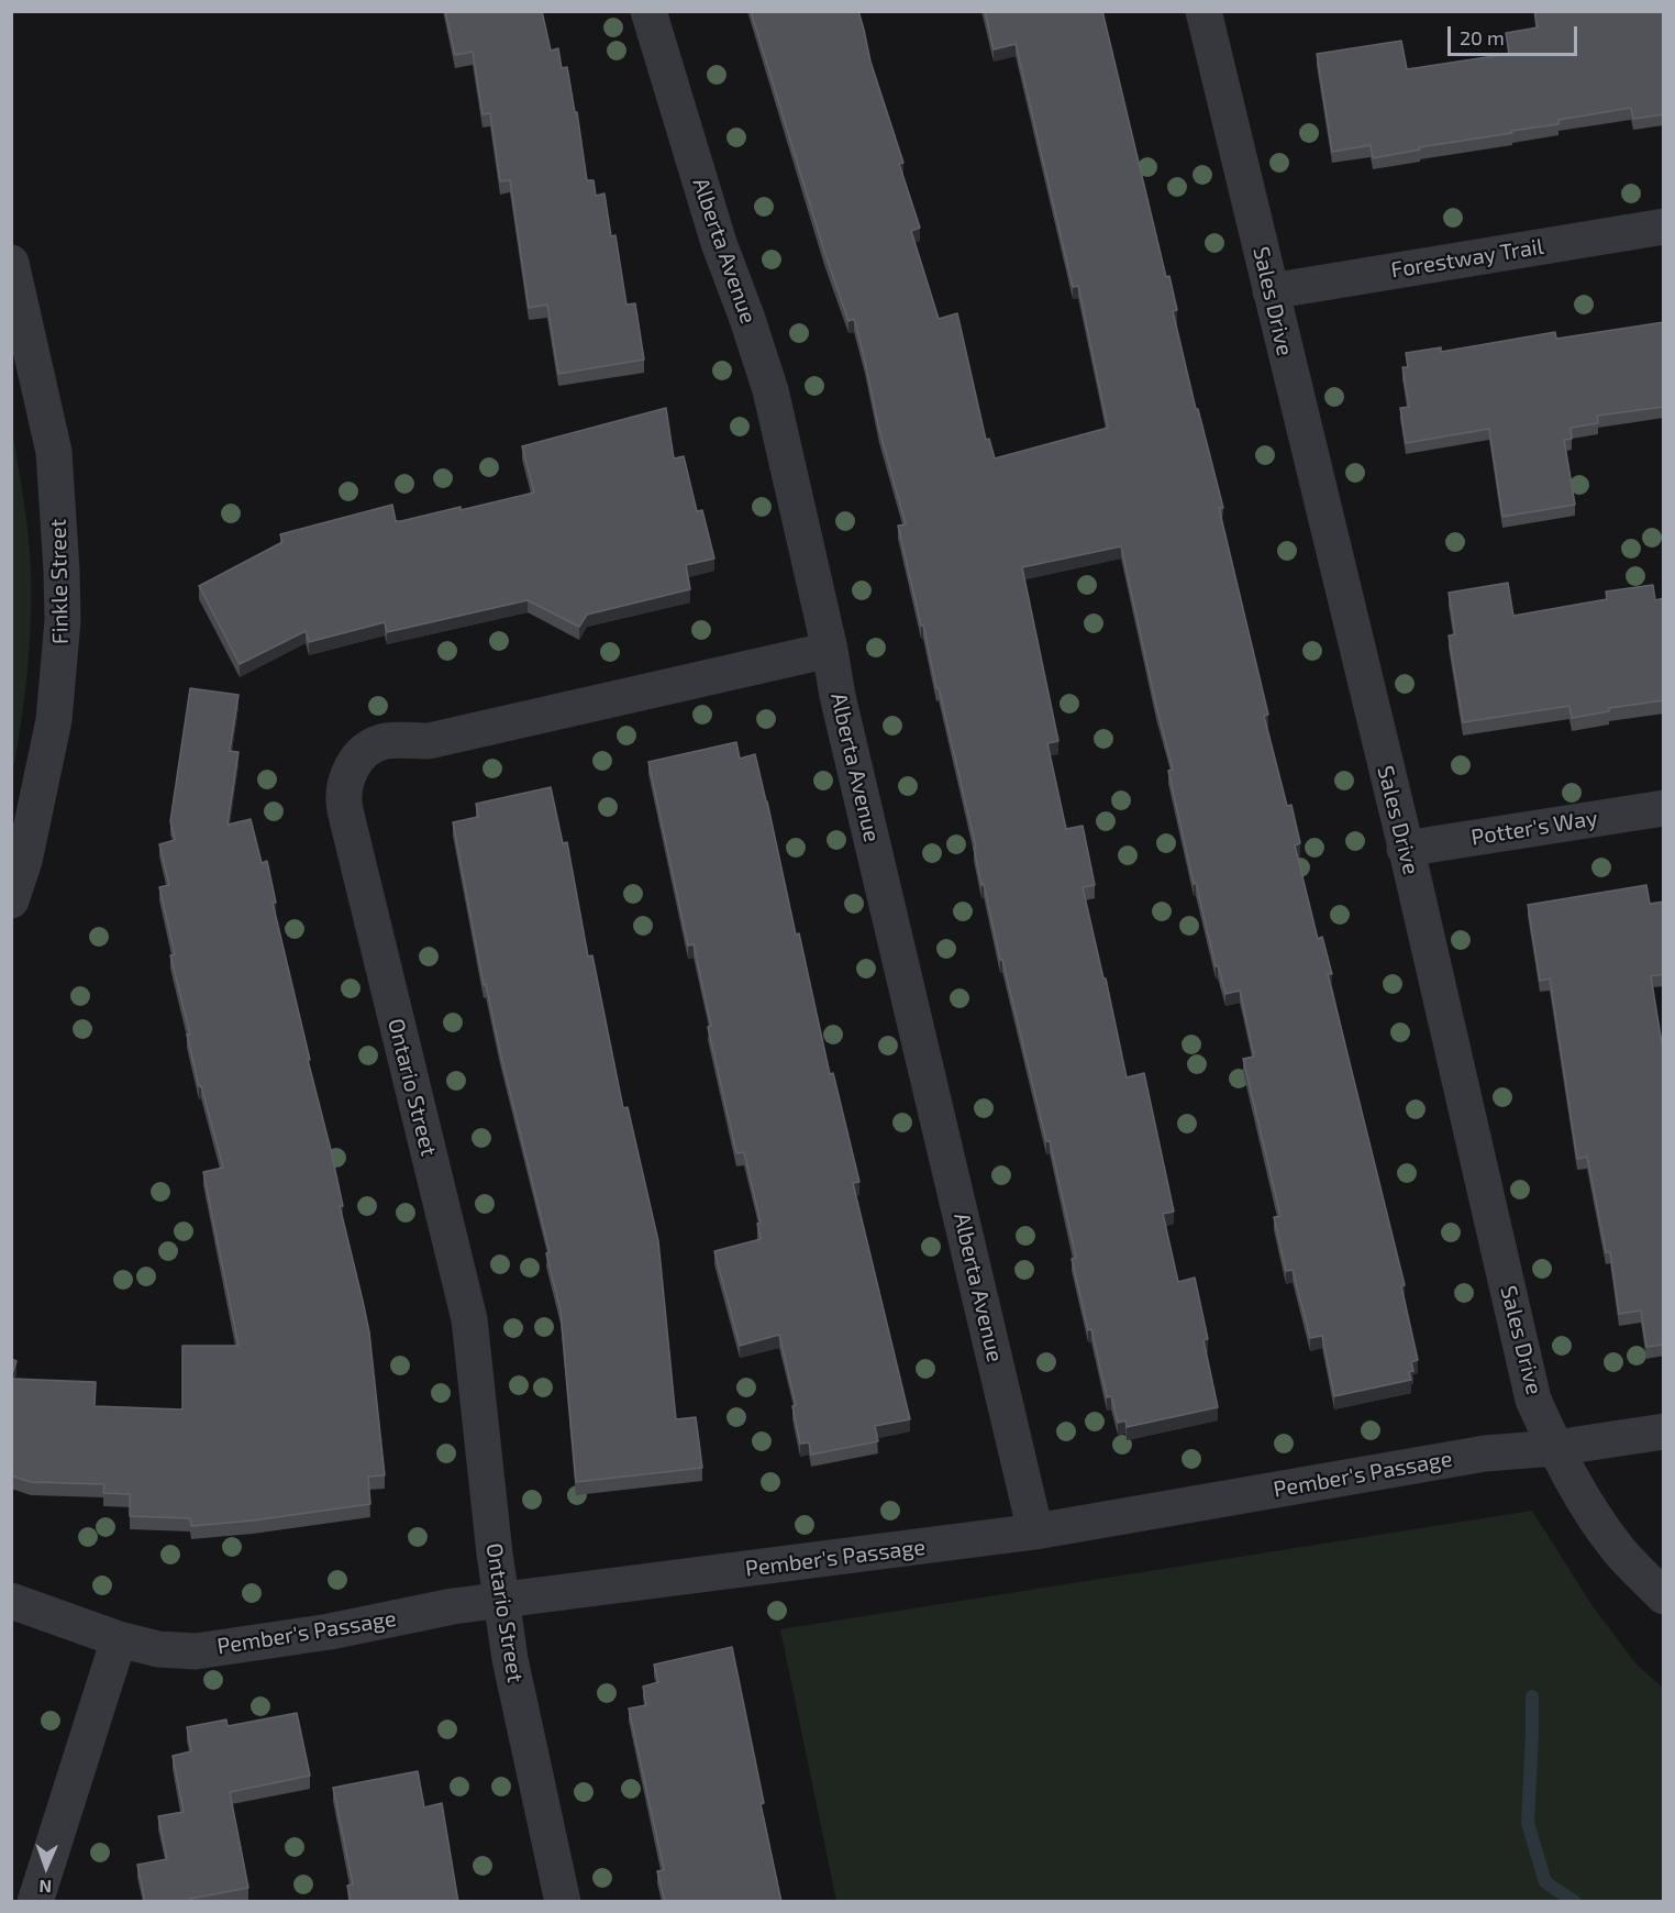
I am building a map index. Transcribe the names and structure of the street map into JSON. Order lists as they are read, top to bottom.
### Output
{
  "streets": {
    "street": [
      "Alberta Avenue",
      "Forestway Trail",
      "Sales Drive",
      "Finkle Street",
      "Potter's Way",
      "Ontario Street",
      "Pember's Passage"
    ]
  },
  "crossings": [
    ["Alberta Avenue", "Ontario Street"],
    ["Alberta Avenue", "Pember's Passage"],
    ["Forestway Trail", "Sales Drive"],
    ["Sales Drive", "Potter's Way"],
    ["Sales Drive", "Pember's Passage"],
    ["Ontario Street", "Pember's Passage"]
  ],
  "scale_bar": "20 m",
  "north": "bottom"
}
